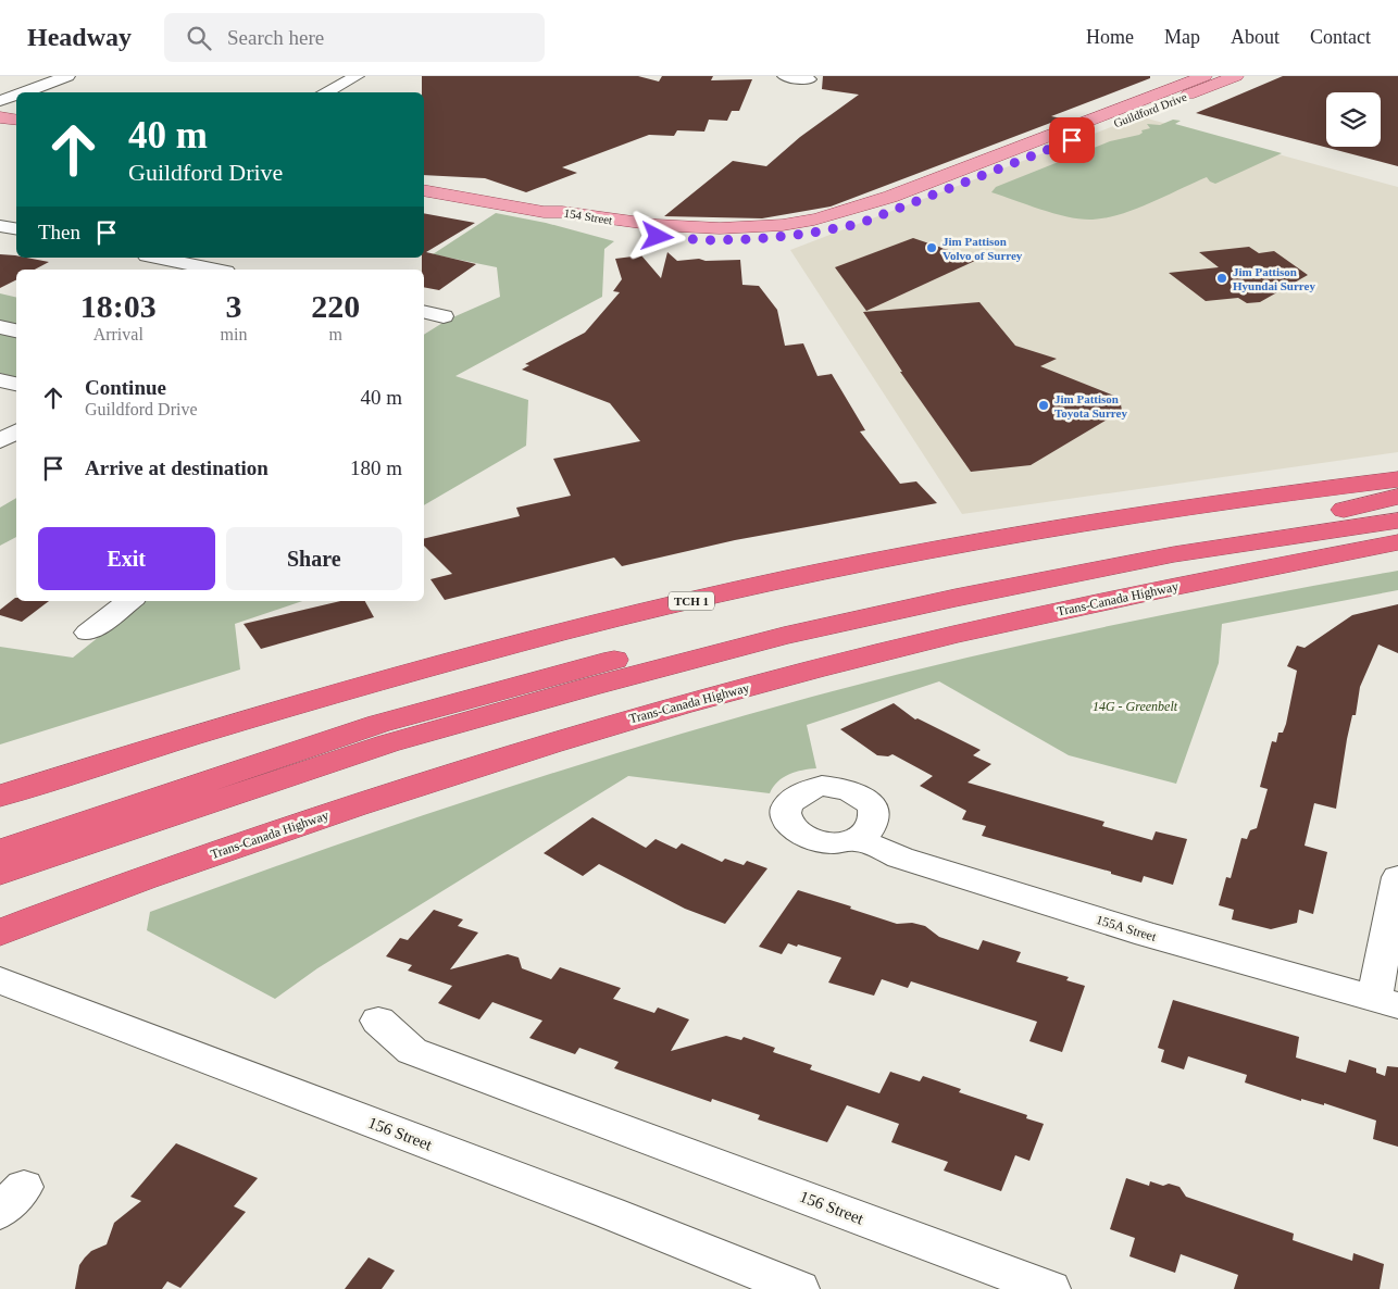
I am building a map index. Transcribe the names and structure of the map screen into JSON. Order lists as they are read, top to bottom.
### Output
{
  "streets": {
    "highway": ["Trans-Canada Highway", "TCH 1"],
    "main road": ["Guildford Drive", "154 Street"],
    "street": ["155A Street", "156 Street"]
  },
  "crossings": [
    ["Guildford Drive", "154 Street"]
  ],
  "parks": ["14G - Greenbelt"],
  "places": ["Jim Pattison Volvo of Surrey", "Jim Pattison Hyundai Surrey", "Jim Pattison Toyota Surrey"],
  "page": {
    "header": "Headway",
    "search": "Search here",
    "nav": [
      "Home",
      "Map",
      "About",
      "Contact"
    ],
    "turn": ["40 m", "Guildford Drive"],
    "then": "Then",
    "eta": [
      "18:03",
      "Arrival",
      "3",
      "min",
      "220",
      "m"
    ],
    "list": [
      {
        "name": "Continue",
        "note": "Guildford Drive",
        "value": "40 m"
      },
      {
        "name": "Arrive at destination",
        "value": "180 m"
      }
    ],
    "buttons": ["Exit", "Share"]
  }
}
